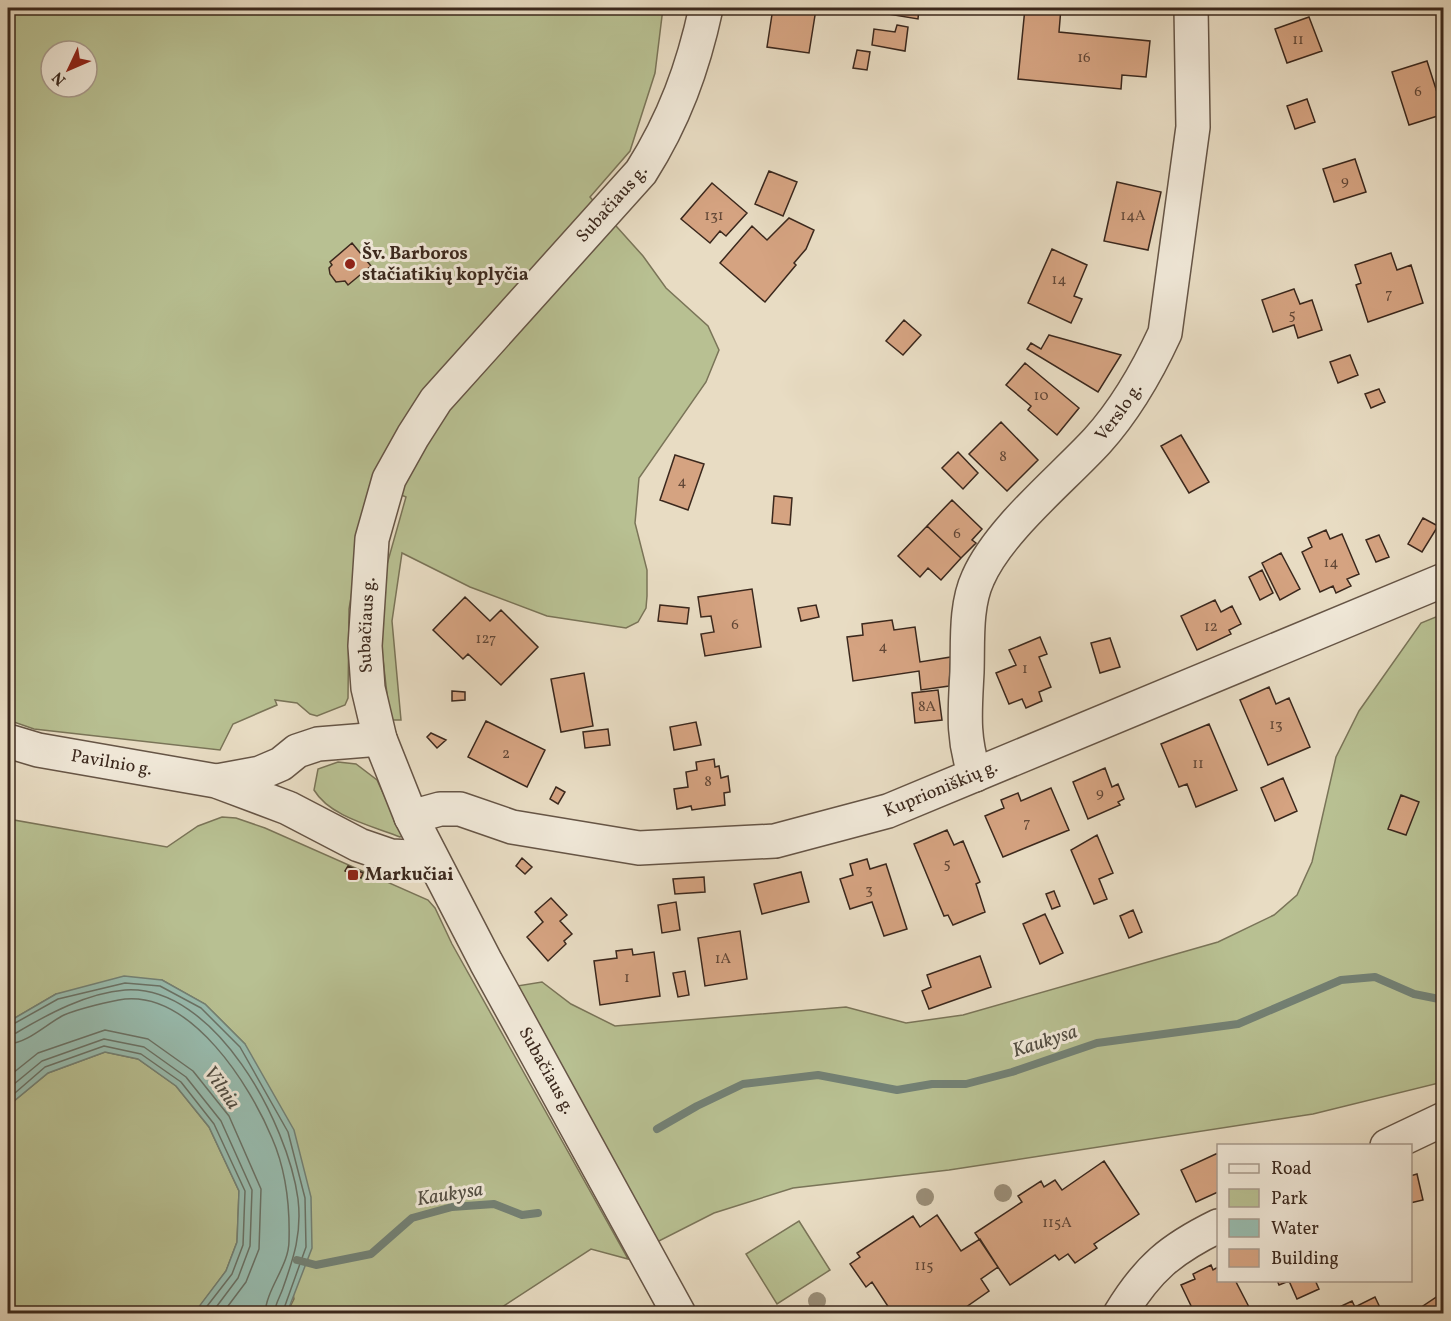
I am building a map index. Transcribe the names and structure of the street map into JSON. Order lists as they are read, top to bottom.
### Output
{
  "streets": {
    "street": [
      "Subačiaus g.",
      "Verslo g.",
      "Pavilnio g.",
      "Kuprioniškių g."
    ]
  },
  "crossings": [
    ["Subačiaus g.", "Pavilnio g."],
    ["Subačiaus g.", "Kuprioniškių g."],
    ["Verslo g.", "Kuprioniškių g."]
  ],
  "water": ["Kaukysa", "Vilnia"],
  "places": {
    "other": ["Šv. Barboros stačiatikių koplyčia"],
    "transit": ["Markučiai"]
  },
  "house_numbers": [
    "11",
    "16",
    "6",
    "9",
    "131",
    "14A",
    "14",
    "7",
    "5",
    "10",
    "8",
    "4",
    "6",
    "14",
    "6",
    "12",
    "127",
    "4",
    "1",
    "8A",
    "13",
    "2",
    "11",
    "8",
    "9",
    "7",
    "5",
    "3",
    "1A",
    "1",
    "115A",
    "115"
  ],
  "legend": [
    "Road",
    "Park",
    "Water",
    "Building"
  ],
  "north": "bottom left"
}
